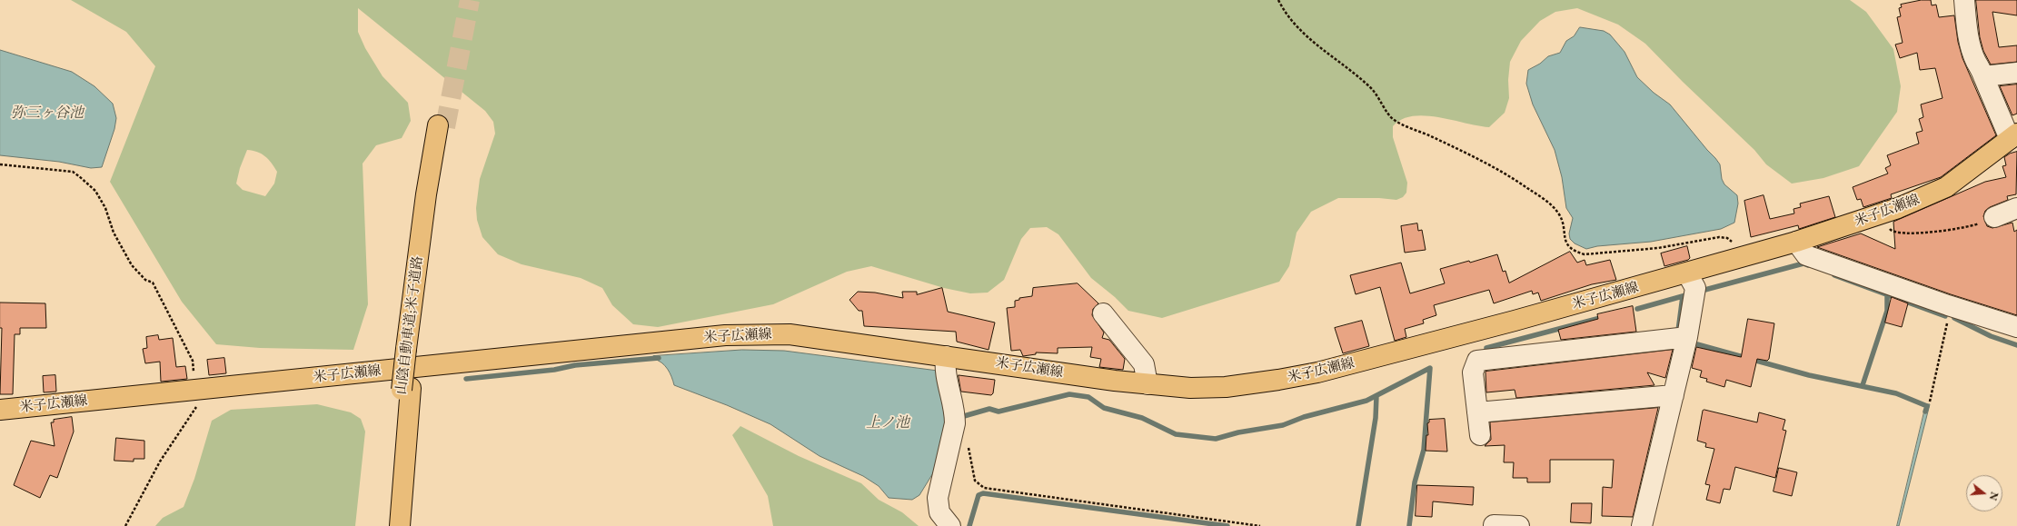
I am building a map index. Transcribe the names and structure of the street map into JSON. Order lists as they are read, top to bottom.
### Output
{
  "streets": {
    "main road": ["米子広瀬線", "山陰自動車道;米子道路"]
  },
  "water": ["弥三ヶ谷池", "上ノ池"],
  "north": "right"
}
